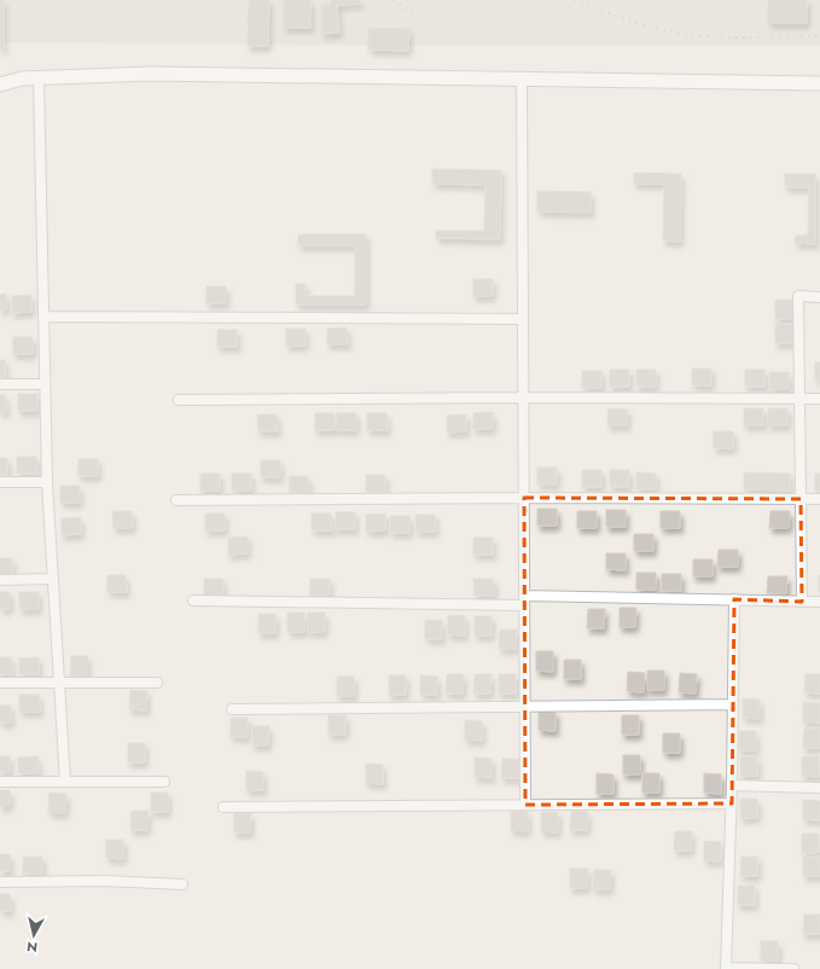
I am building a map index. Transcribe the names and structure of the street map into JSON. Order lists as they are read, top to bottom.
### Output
{
  "north": "bottom"
}
